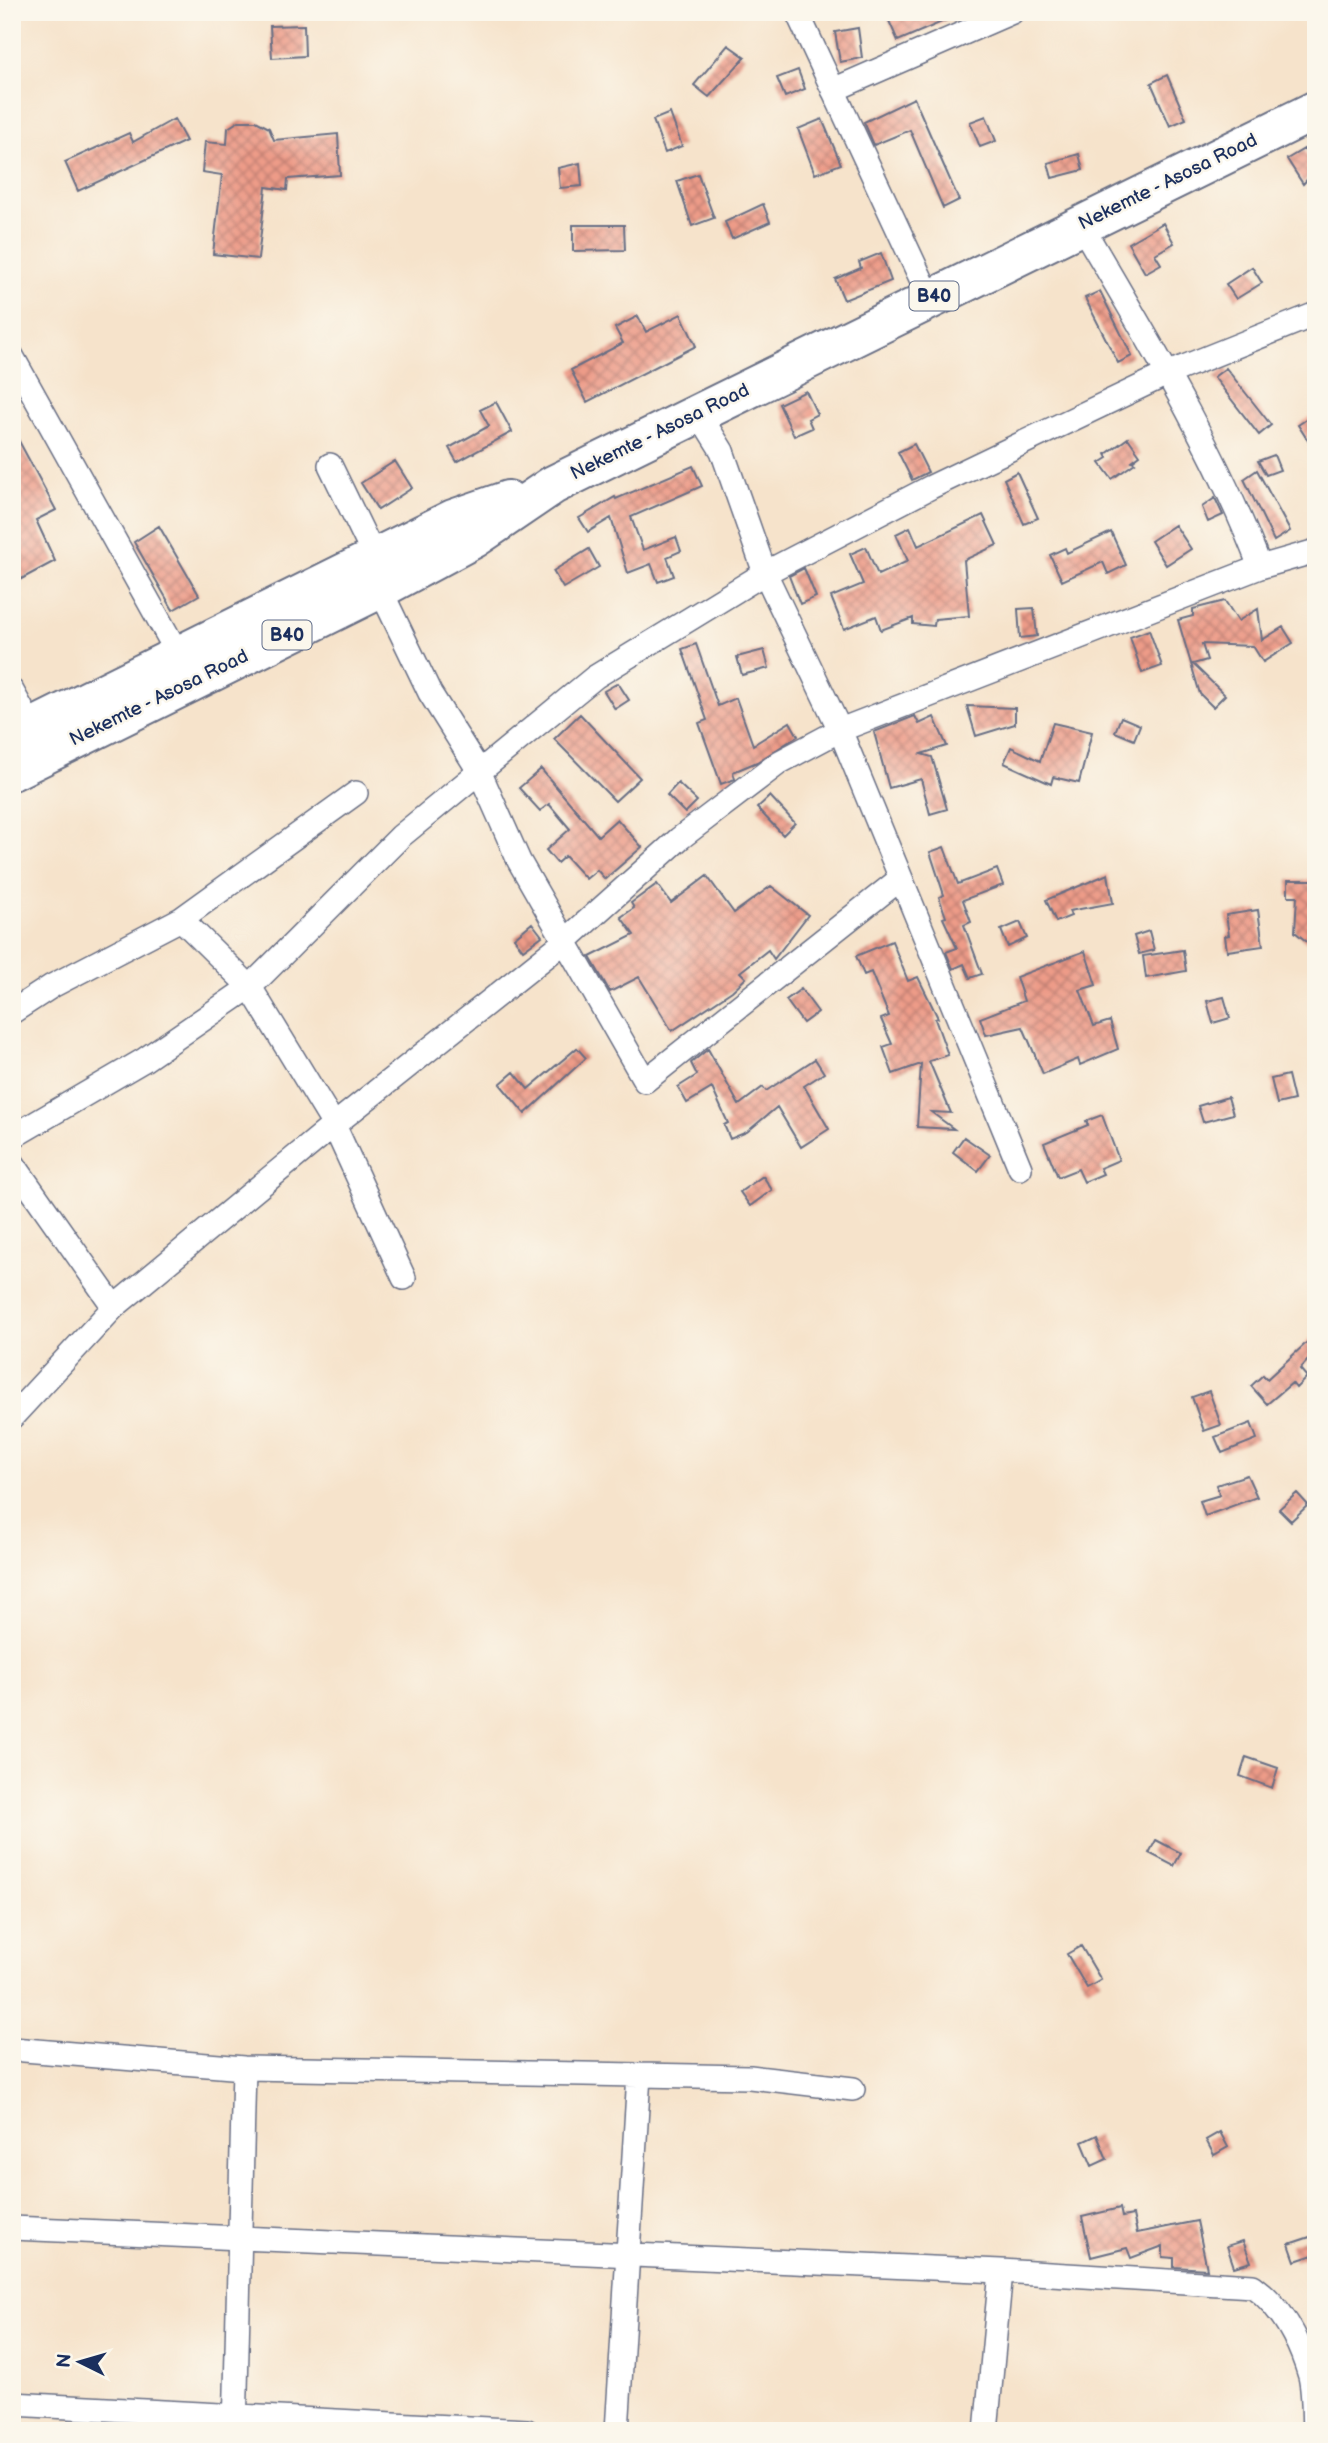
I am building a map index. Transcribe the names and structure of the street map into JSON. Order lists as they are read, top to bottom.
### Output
{
  "streets": {
    "highway": ["Nekemte - Asosa Road", "B40"]
  },
  "crossings": [
    ["Nekemte - Asosa Road", "B40"]
  ],
  "north": "left"
}
